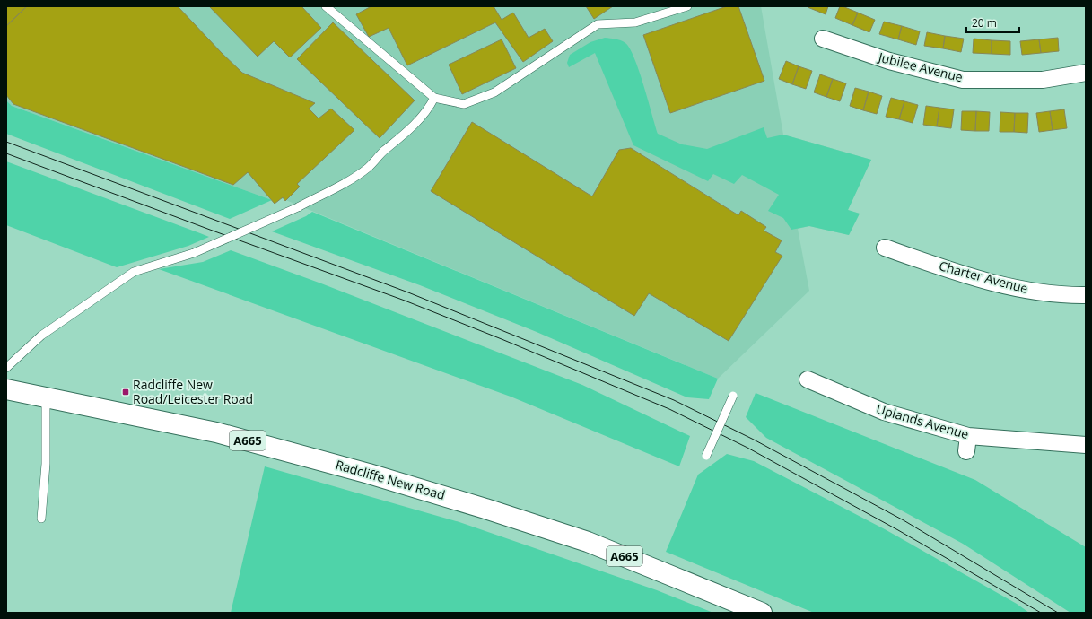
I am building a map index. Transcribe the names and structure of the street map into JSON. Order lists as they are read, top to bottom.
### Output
{
  "streets": {
    "main road": ["A665", "Radcliffe New Road"],
    "street": ["Jubilee Avenue", "Charter Avenue", "Uplands Avenue"]
  },
  "places": {
    "transit": ["Radcliffe New Road/Leicester Road"]
  },
  "scale_bar": "20 m"
}
